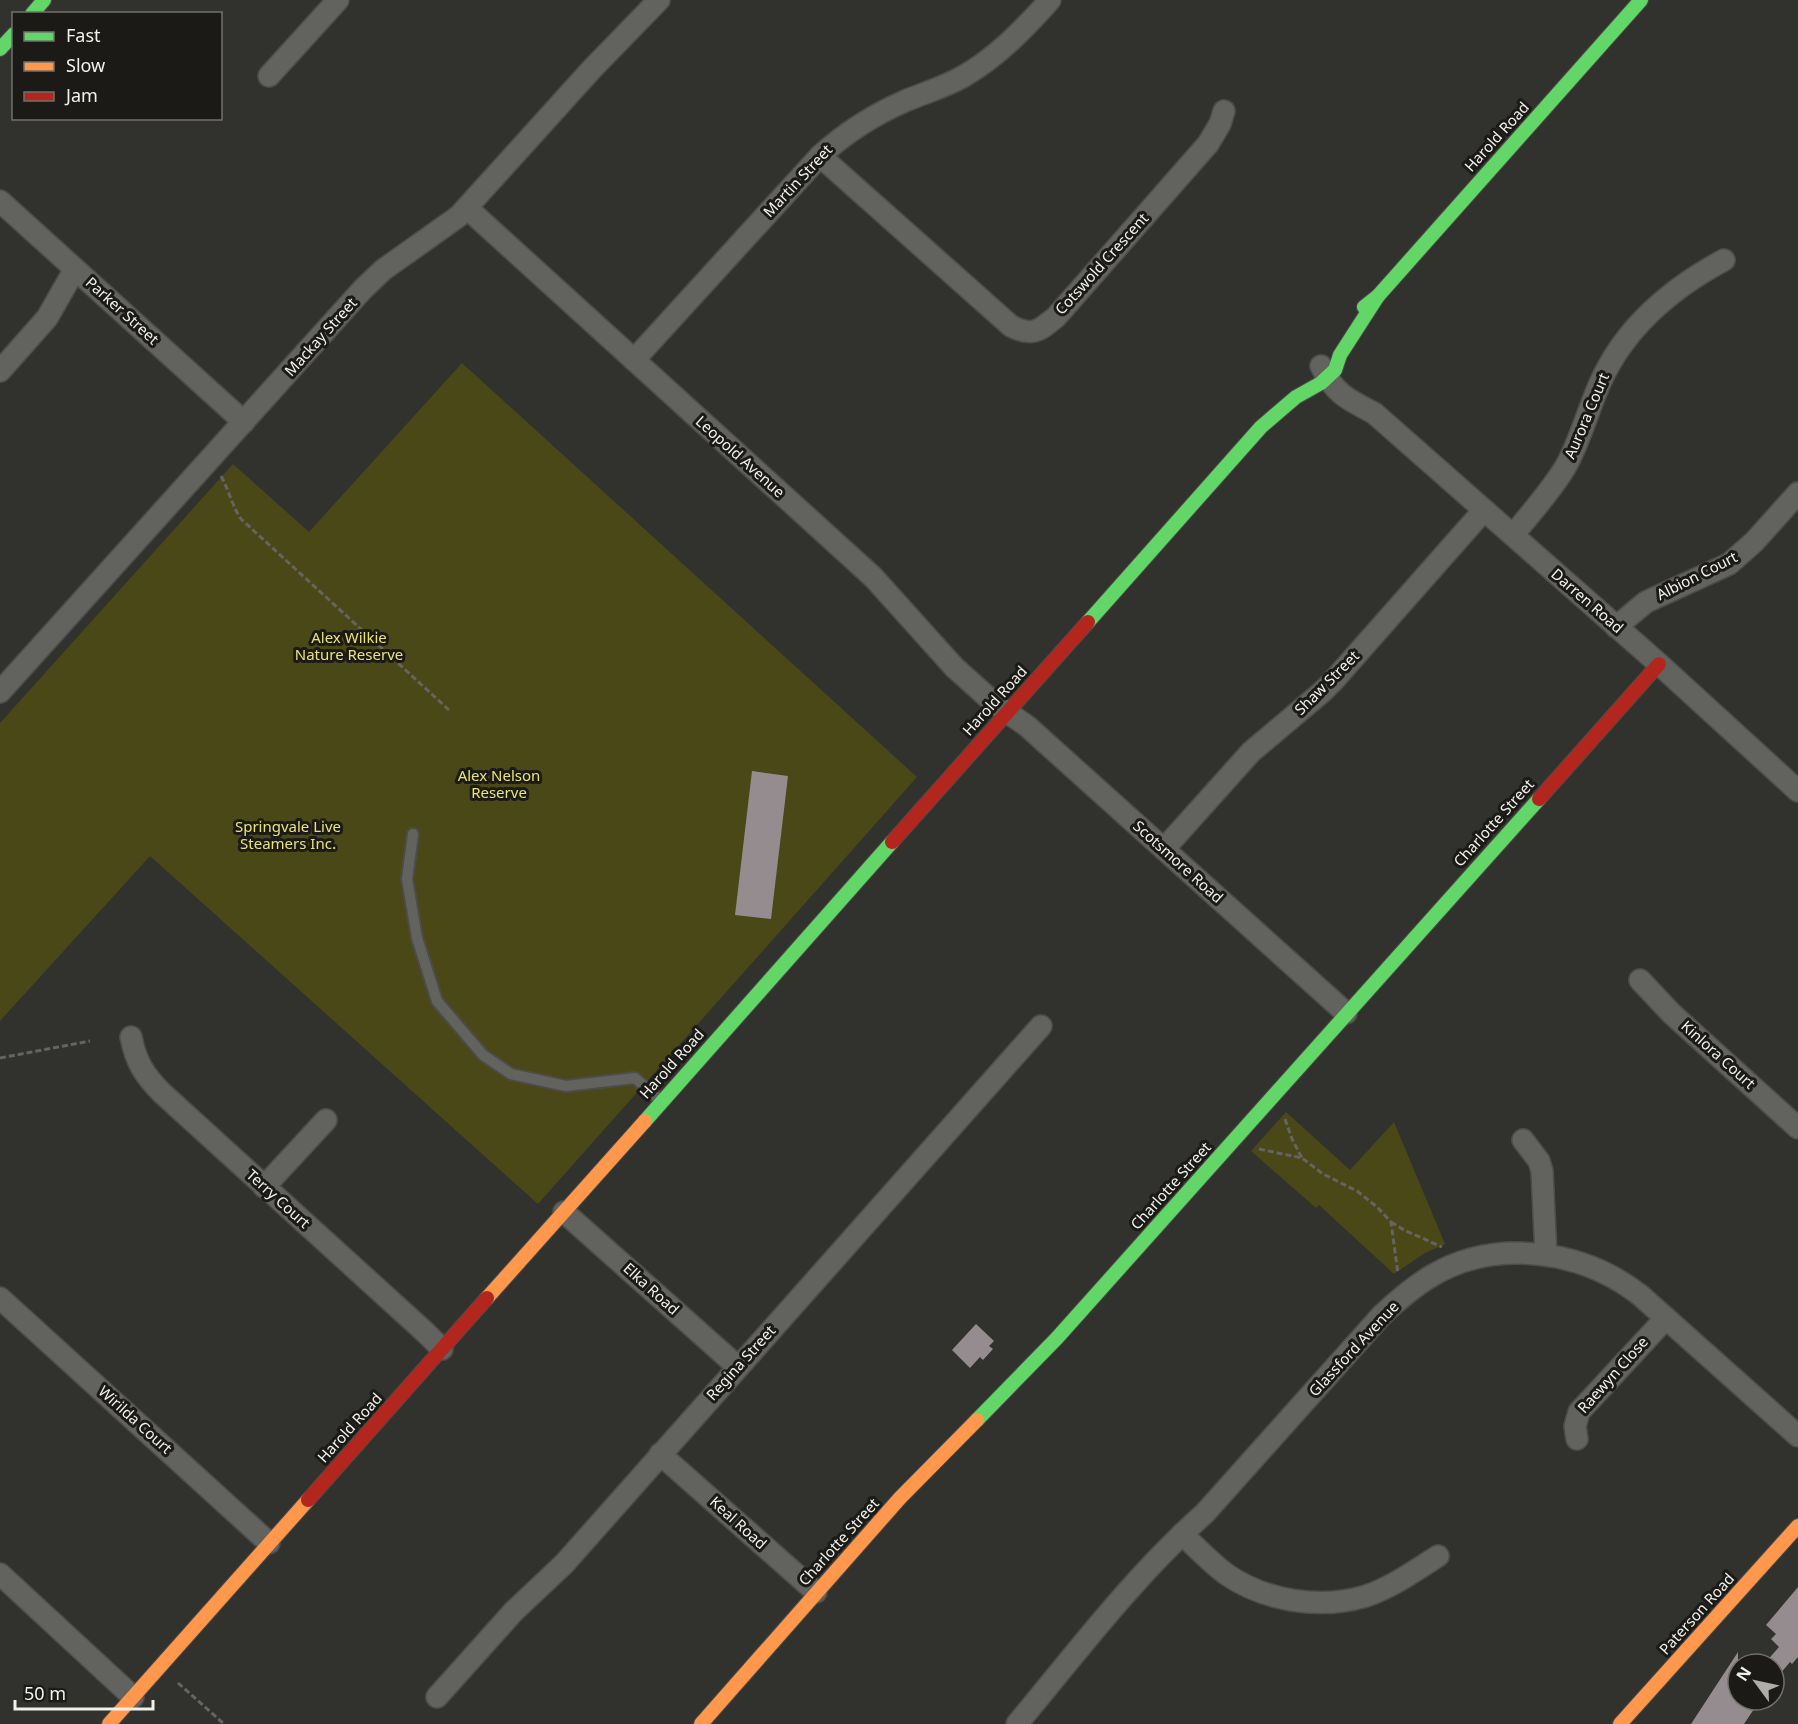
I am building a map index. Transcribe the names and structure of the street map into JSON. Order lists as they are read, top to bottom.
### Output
{
  "streets": {
    "street": [
      "Harold Road",
      "Martin Street",
      "Cotswold Crescent",
      "Parker Street",
      "Mackay Street",
      "Aurora Court",
      "Leopold Avenue",
      "Albion Court",
      "Darren Road",
      "Shaw Street",
      "Charlotte Street",
      "Scotsmore Road",
      "Kinlora Court",
      "Terry Court",
      "Elka Road",
      "Glassford Avenue",
      "Regina Street",
      "Raewyn Close",
      "Wirilda Court",
      "Keal Road",
      "Paterson Road"
    ]
  },
  "crossings": [
    ["Harold Road", "Leopold Avenue"],
    ["Harold Road", "Darren Road"],
    ["Harold Road", "Scotsmore Road"],
    ["Harold Road", "Terry Court"],
    ["Harold Road", "Elka Road"],
    ["Harold Road", "Wirilda Court"],
    ["Martin Street", "Cotswold Crescent"],
    ["Martin Street", "Leopold Avenue"],
    ["Parker Street", "Mackay Street"],
    ["Mackay Street", "Leopold Avenue"],
    ["Aurora Court", "Darren Road"],
    ["Leopold Avenue", "Scotsmore Road"],
    ["Albion Court", "Darren Road"],
    ["Darren Road", "Shaw Street"],
    ["Darren Road", "Charlotte Street"],
    ["Shaw Street", "Scotsmore Road"],
    ["Charlotte Street", "Scotsmore Road"],
    ["Charlotte Street", "Keal Road"],
    ["Elka Road", "Regina Street"],
    ["Glassford Avenue", "Raewyn Close"],
    ["Regina Street", "Keal Road"]
  ],
  "parks": ["Alex Wilkie Nature Reserve", "Alex Nelson Reserve", "Springvale Live Steamers Inc."],
  "legend": ["Fast", "Slow", "Jam"],
  "scale_bar": "50 m",
  "north": "top left"
}
